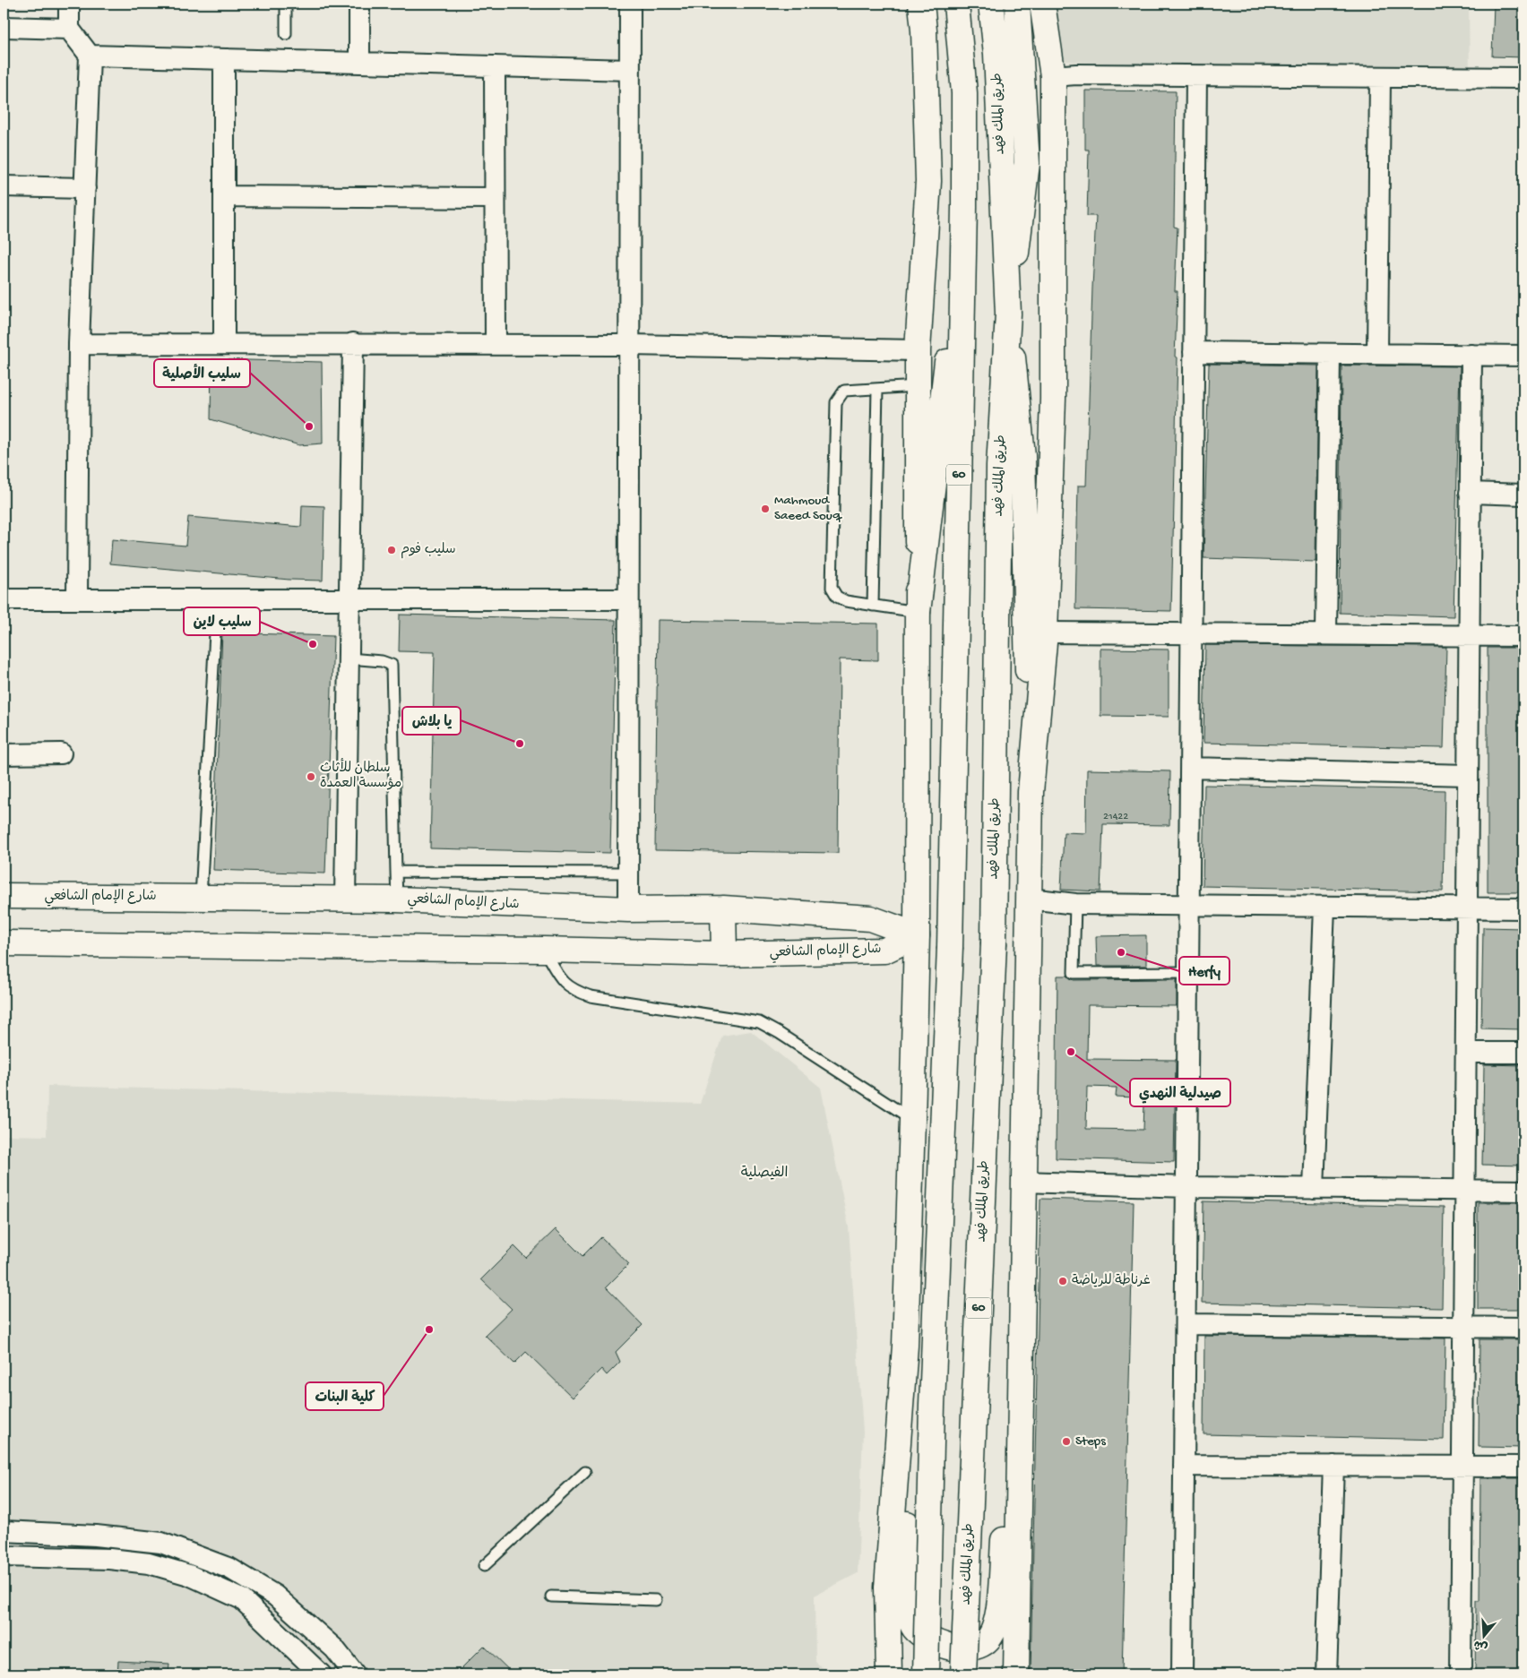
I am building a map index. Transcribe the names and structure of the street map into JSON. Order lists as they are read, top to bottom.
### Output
{
  "streets": {
    "main road": ["طريق الملك فهد", "60", "شارع الإمام الشافعي"]
  },
  "districts": ["الفيصلية"],
  "places": [
    "سليب الأصلية",
    "Mahmoud Saeed Souq",
    "سليب فوم",
    "سليب لاين",
    "يا بلاش",
    "سلطان للأثاث مؤسسة العمدة",
    "Herfy",
    "صيدلية النهدي",
    "غرناطة للرياضة",
    "كلية البنات",
    "Steps"
  ],
  "house_numbers": ["21422"],
  "north": "bottom"
}
